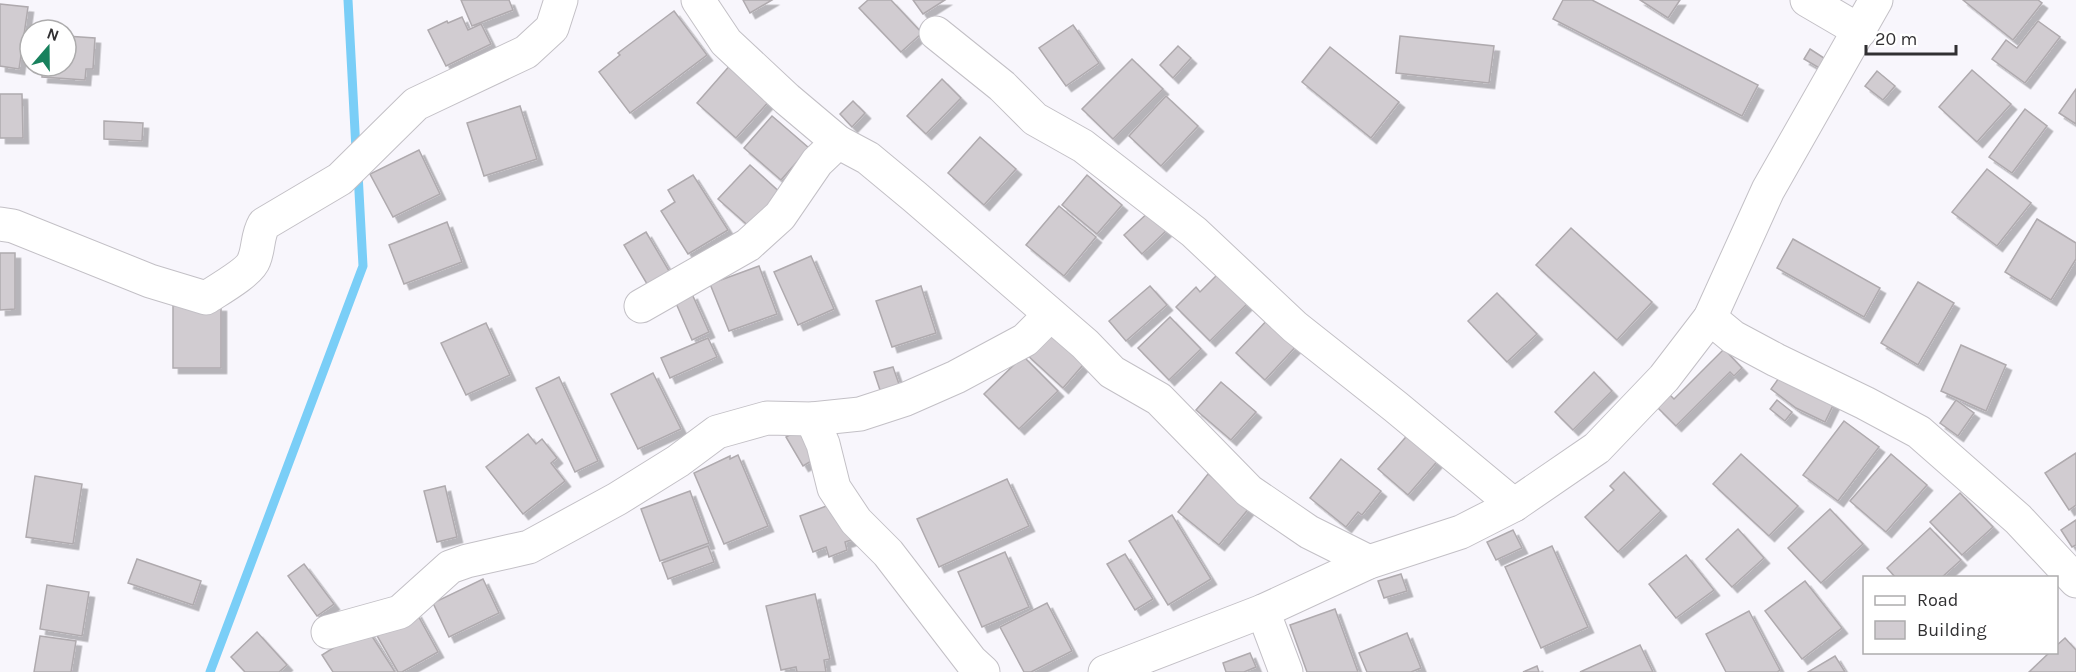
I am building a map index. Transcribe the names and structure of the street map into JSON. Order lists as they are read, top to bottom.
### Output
{
  "legend": ["Road", "Building"],
  "scale_bar": "20 m",
  "north": "top"
}
